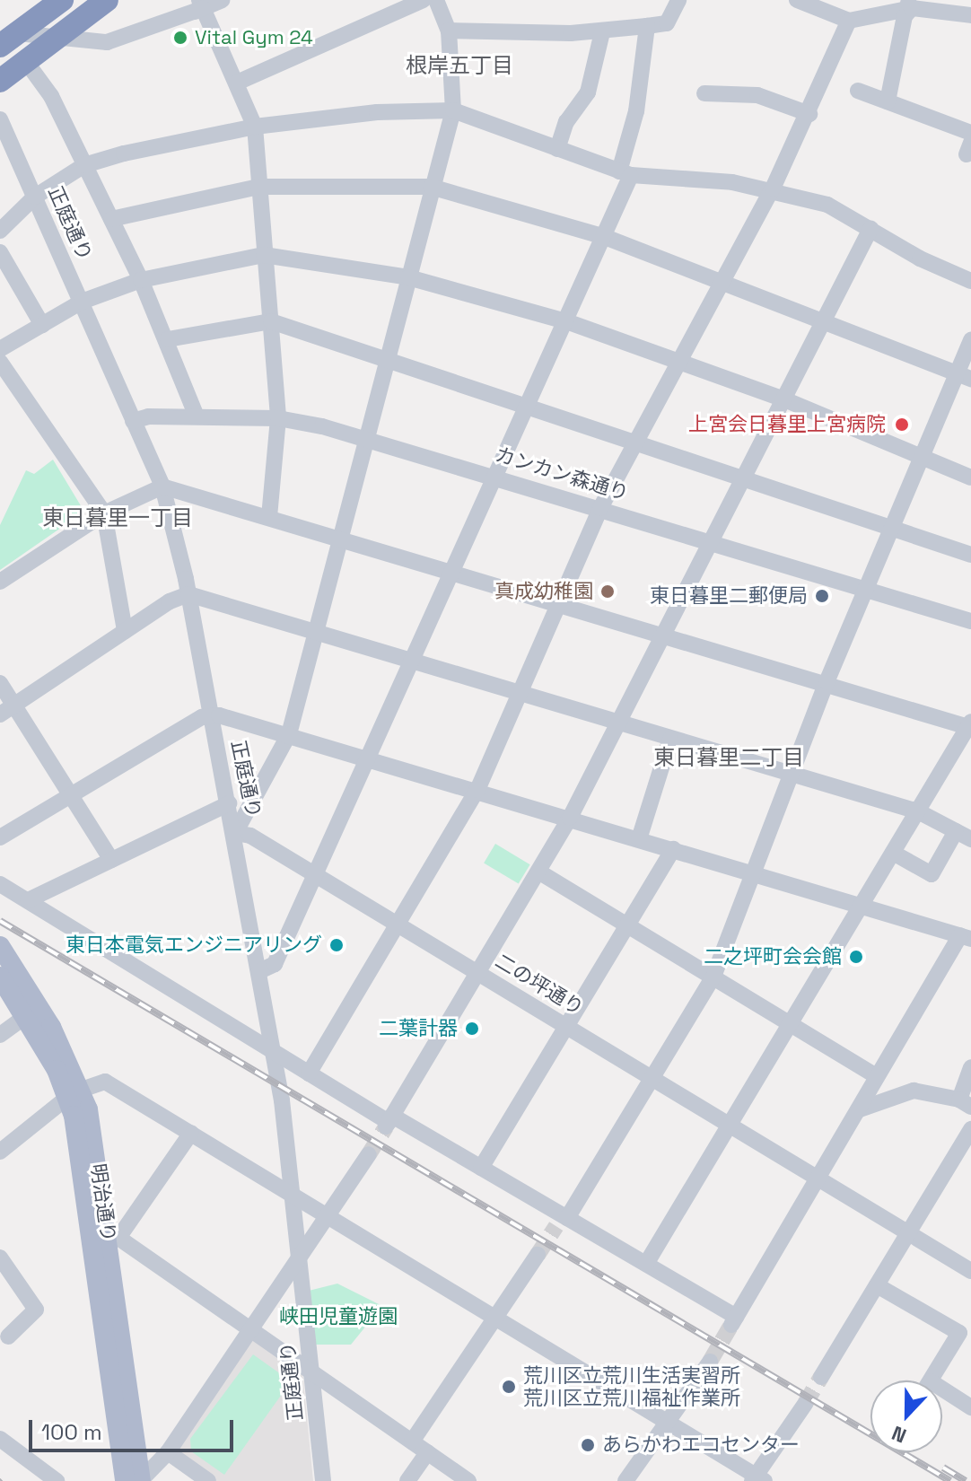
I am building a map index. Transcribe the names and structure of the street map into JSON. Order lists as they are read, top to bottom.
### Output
{
  "streets": {
    "main road": ["明治通り"],
    "street": ["正庭通り", "カンカン森通り", "二の坪通り"]
  },
  "crossings": [
    ["正庭通り", "カンカン森通り"],
    ["正庭通り", "二の坪通り"]
  ],
  "districts": ["根岸五丁目", "東日暮里一丁目", "東日暮里二丁目"],
  "parks": ["峡田児童遊園"],
  "places": [
    "Vital Gym 24",
    "上宮会日暮里上宮病院",
    "真成幼稚園",
    "東日暮里二郵便局",
    "東日本電気エンジニアリング",
    "二之坪町会会館",
    "二葉計器",
    "荒川区立荒川生活実習所 荒川区立荒川福祉作業所",
    "あらかわエコセンター"
  ],
  "scale_bar": "100 m",
  "north": "bottom"
}
